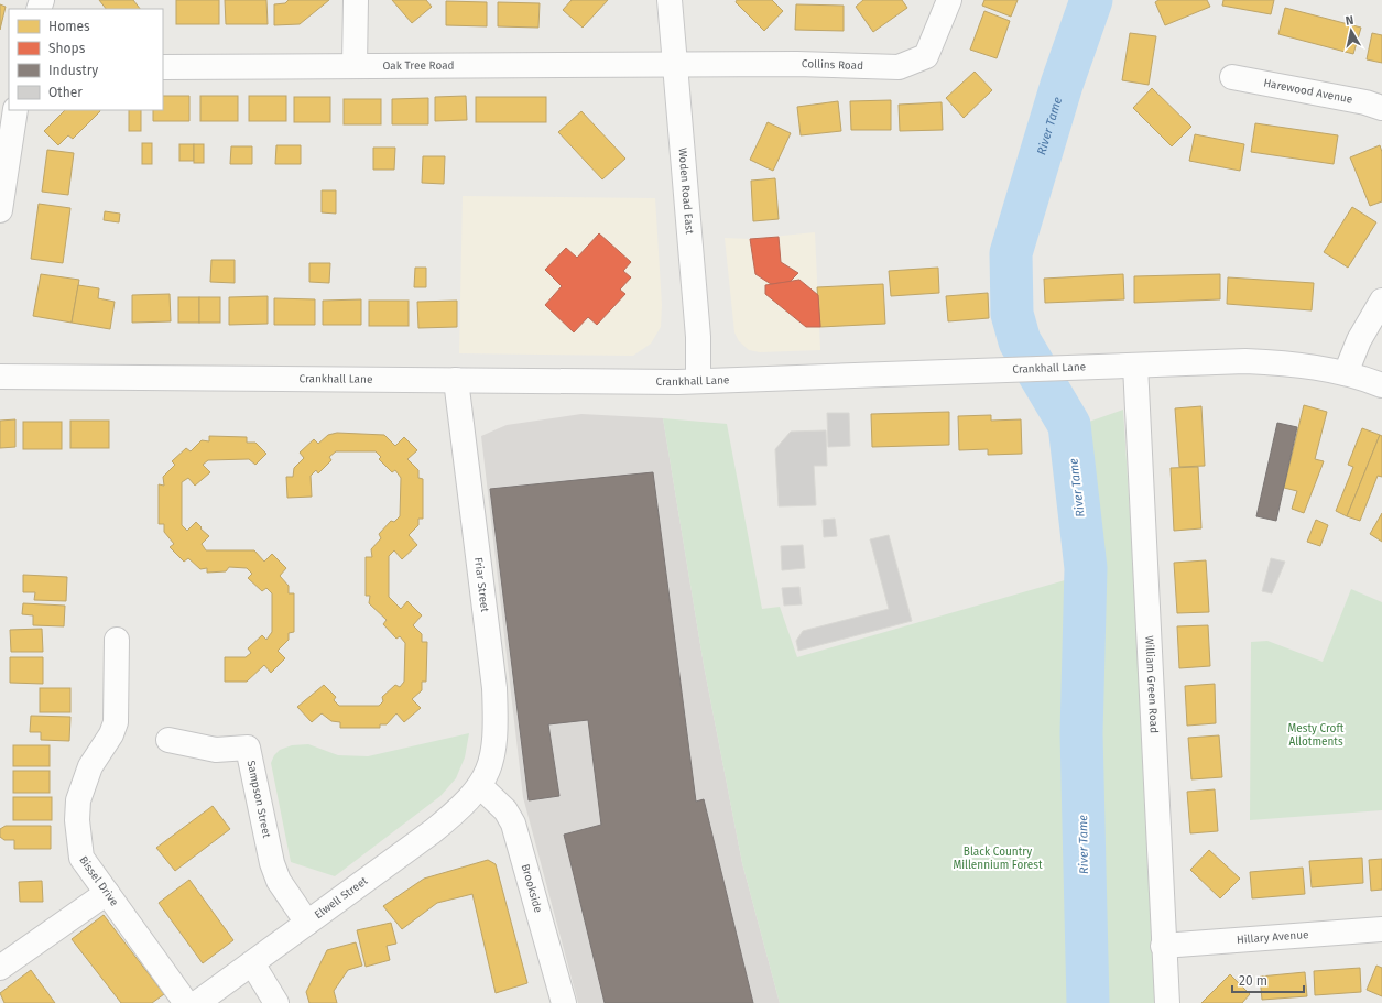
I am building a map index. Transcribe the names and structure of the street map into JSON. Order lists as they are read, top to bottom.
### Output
{
  "streets": {
    "street": [
      "Collins Road",
      "Oak Tree Road",
      "Harewood Avenue",
      "Woden Road East",
      "Crankhall Lane",
      "Friar Street",
      "William Green Road",
      "Sampson Street",
      "Bissel Drive",
      "Brookside",
      "Elwell Street",
      "Hillary Avenue"
    ]
  },
  "crossings": [
    ["Collins Road", "Oak Tree Road"],
    ["Collins Road", "Woden Road East"],
    ["Oak Tree Road", "Woden Road East"],
    ["Woden Road East", "Crankhall Lane"],
    ["Crankhall Lane", "Friar Street"],
    ["Crankhall Lane", "William Green Road"],
    ["Friar Street", "Brookside"],
    ["Friar Street", "Elwell Street"],
    ["William Green Road", "Hillary Avenue"],
    ["Sampson Street", "Elwell Street"],
    ["Brookside", "Elwell Street"]
  ],
  "water": ["River Tame"],
  "parks": ["Mesty Croft Allotments", "Black Country Millennium Forest"],
  "legend": [
    "Homes",
    "Shops",
    "Industry",
    "Other"
  ],
  "scale_bar": "20 m",
  "north": "top"
}
